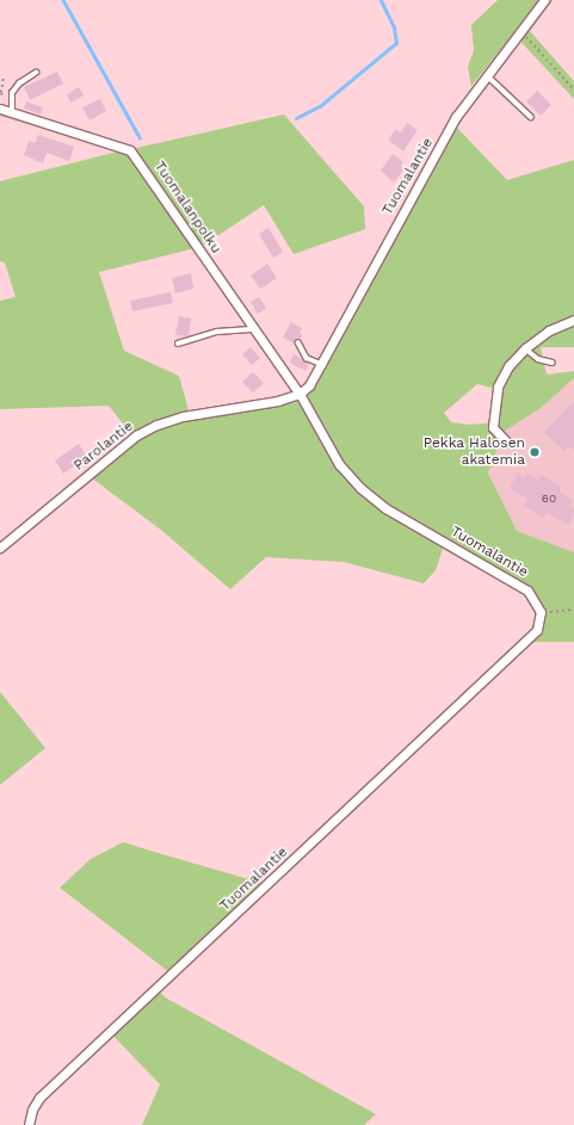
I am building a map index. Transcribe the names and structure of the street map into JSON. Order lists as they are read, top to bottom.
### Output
{
  "streets": {
    "street": ["Tuomalantie", "Tuomalanpolku", "Parolantie"]
  },
  "crossings": [
    ["Tuomalantie", "Tuomalanpolku"],
    ["Tuomalantie", "Parolantie"],
    ["Tuomalanpolku", "Parolantie"]
  ],
  "places": ["Pekka Halosen akatemia"],
  "house_numbers": ["60"]
}
